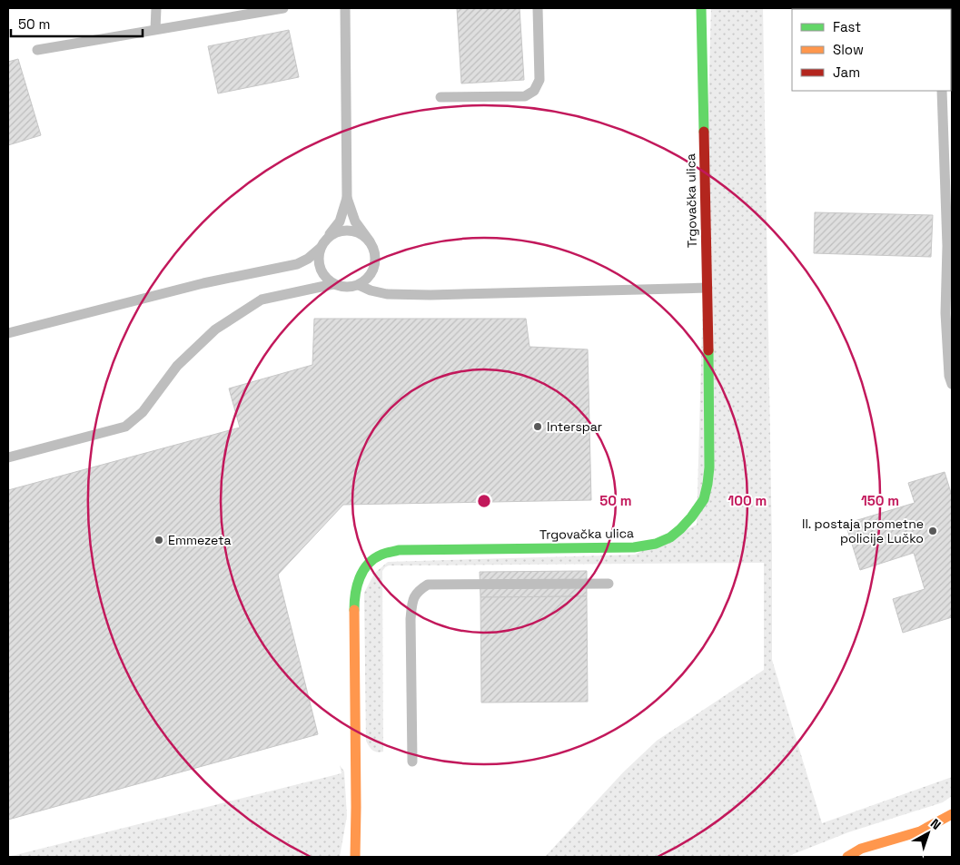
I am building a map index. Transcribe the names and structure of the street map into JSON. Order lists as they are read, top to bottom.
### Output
{
  "streets": {
    "main road": ["Trgovačka ulica"]
  },
  "places": ["Interspar", "II. postaja prometne policije Lučko", "Emmezeta"],
  "legend": ["Fast", "Slow", "Jam"],
  "scale_bar": "50 m",
  "north": "top right",
  "rings": ["50 m", "100 m", "150 m"]
}
